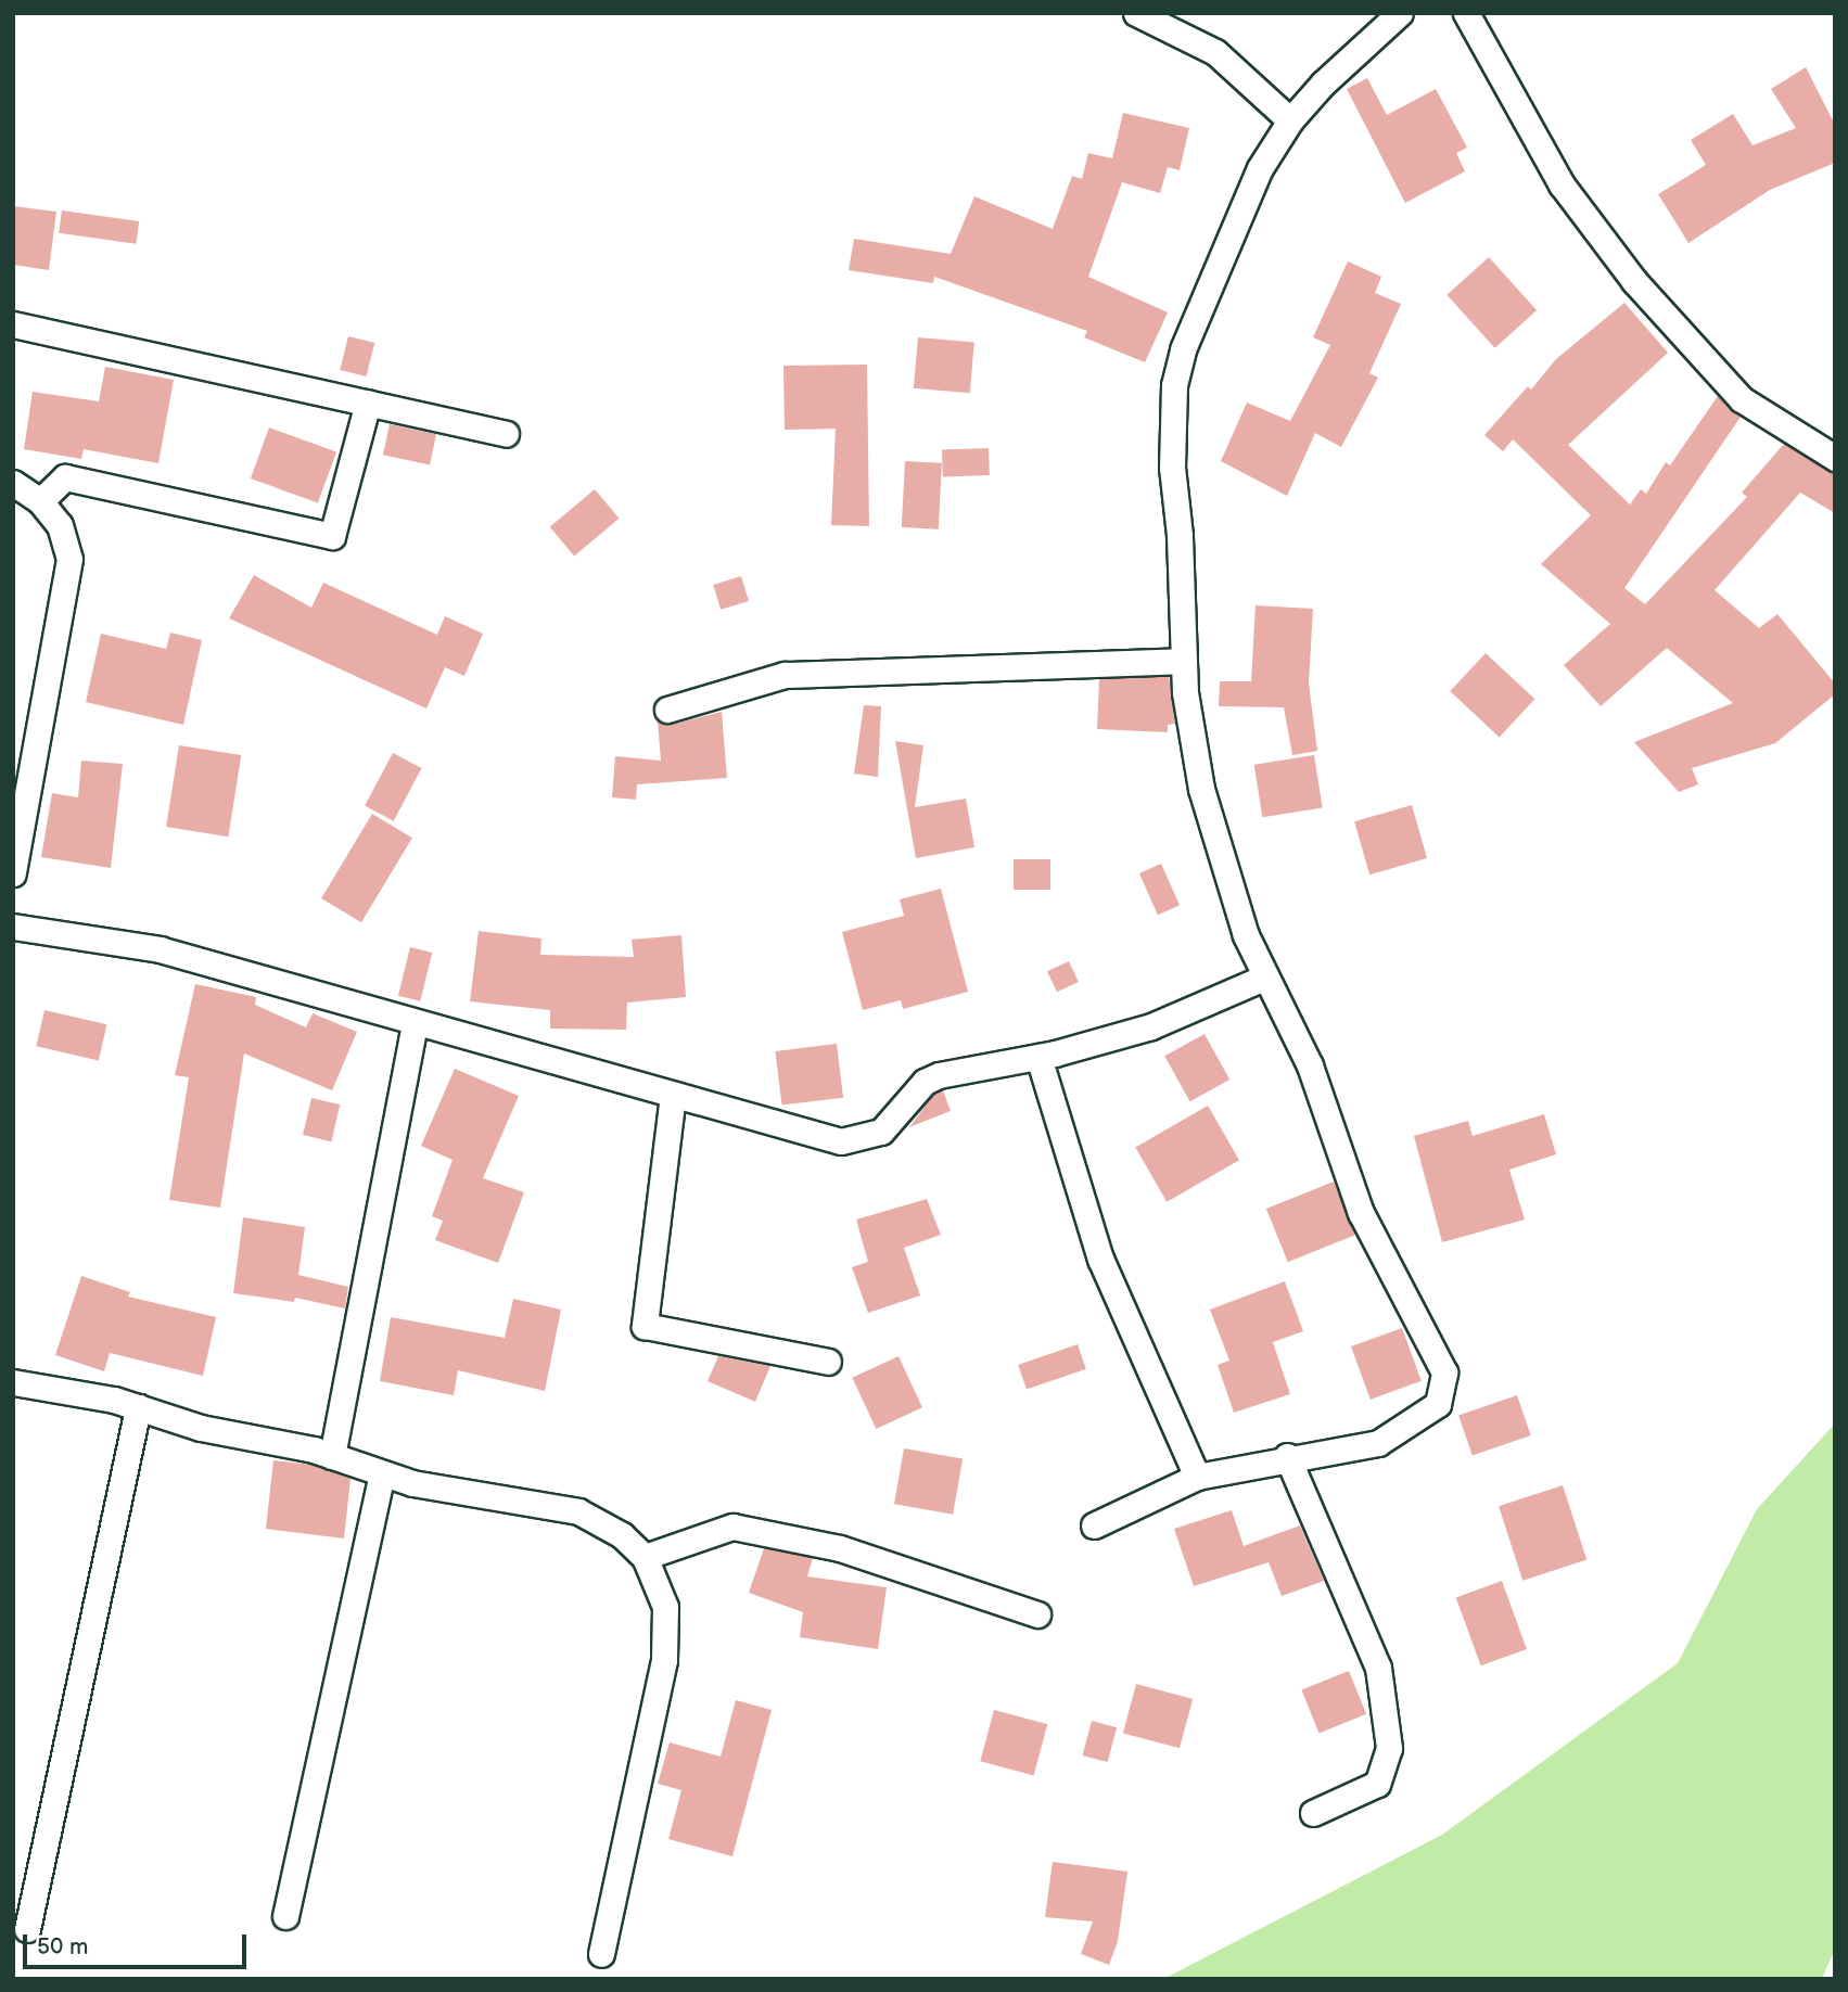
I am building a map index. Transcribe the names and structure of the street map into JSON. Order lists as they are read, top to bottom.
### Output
{
  "scale_bar": "50 m"
}
